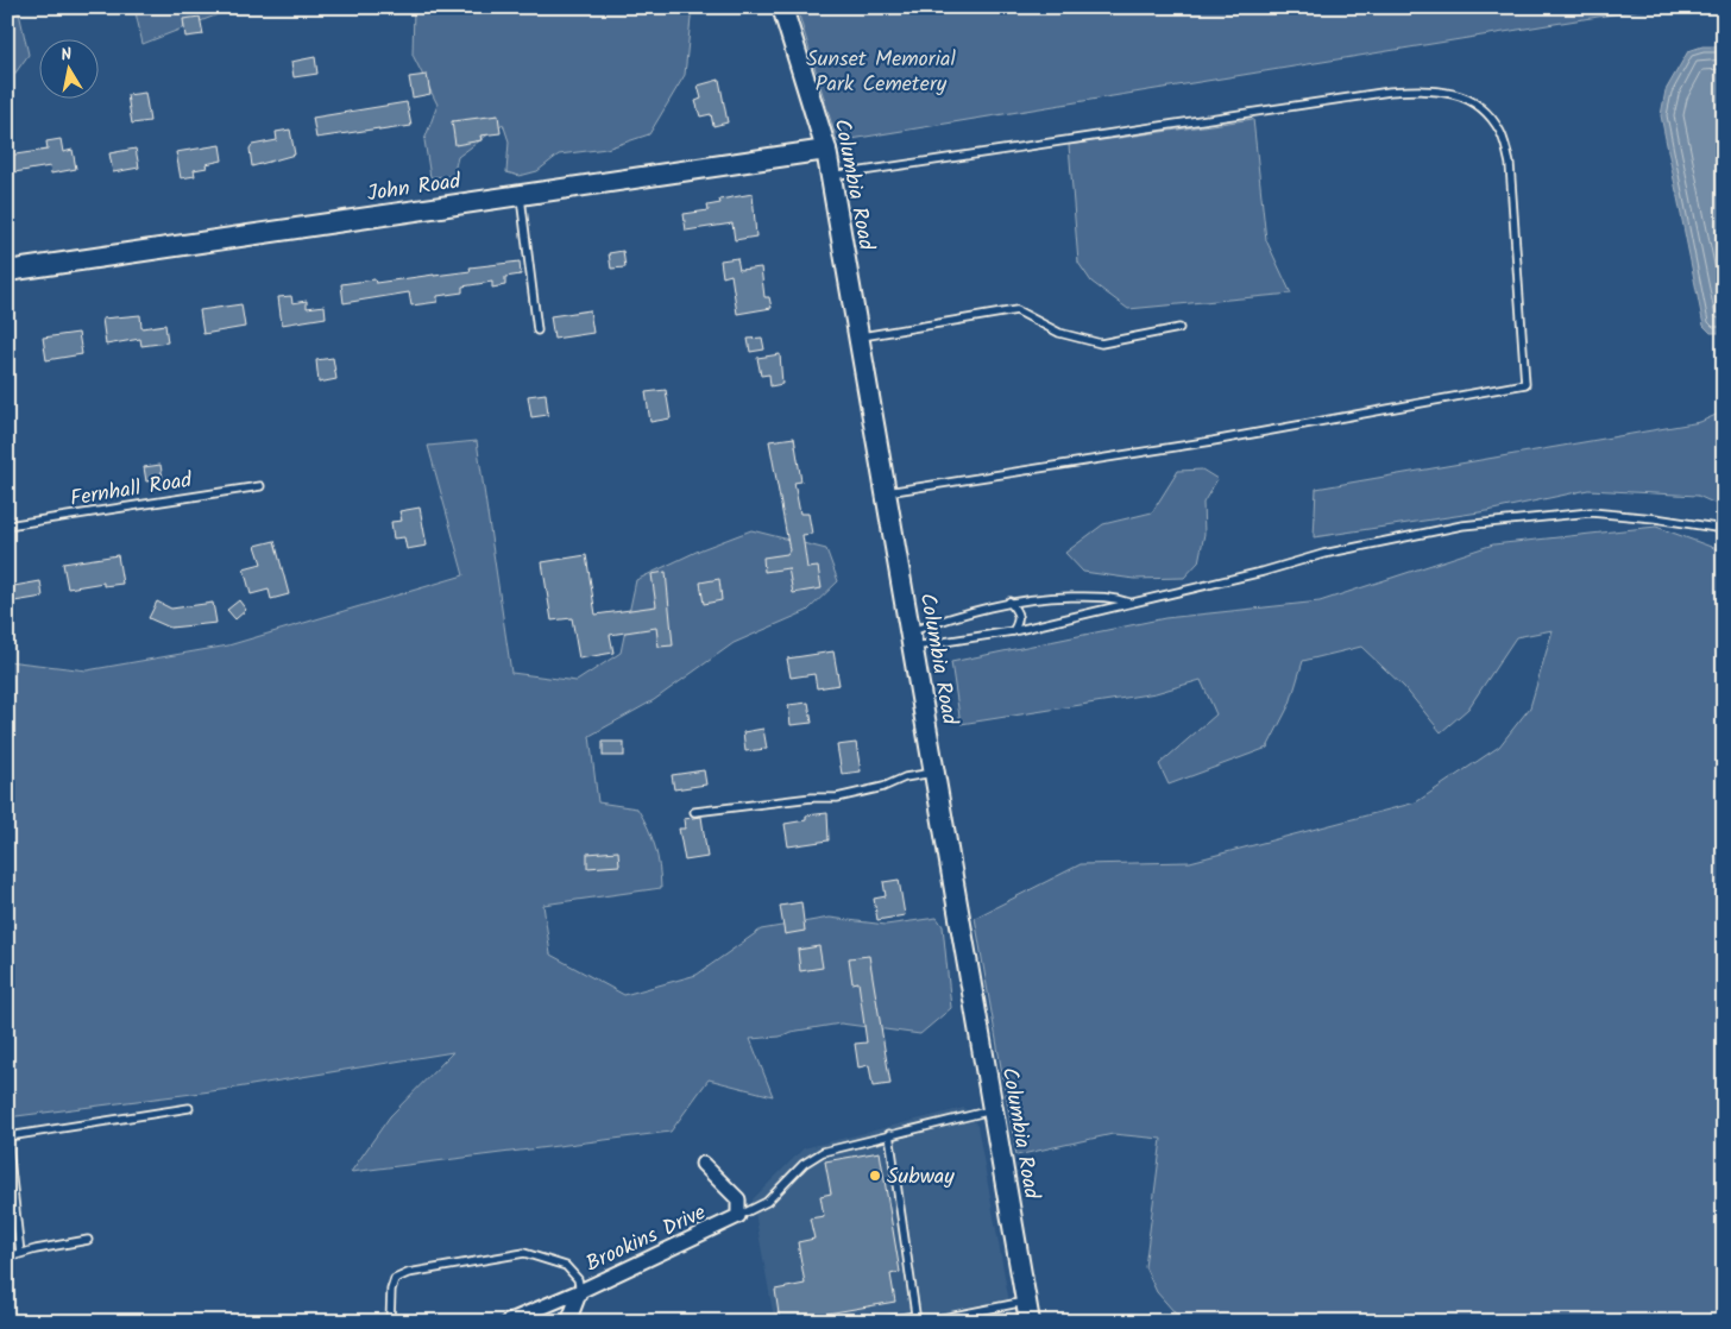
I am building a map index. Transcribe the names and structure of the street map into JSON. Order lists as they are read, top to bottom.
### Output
{
  "streets": {
    "main road": ["Columbia Road", "John Road"],
    "street": ["Brookins Drive"],
    "lane": ["Fernhall Road"]
  },
  "crossings": [
    ["Columbia Road", "John Road"]
  ],
  "parks": ["Sunset Memorial Park Cemetery"],
  "places": ["Subway"],
  "north": "top"
}
